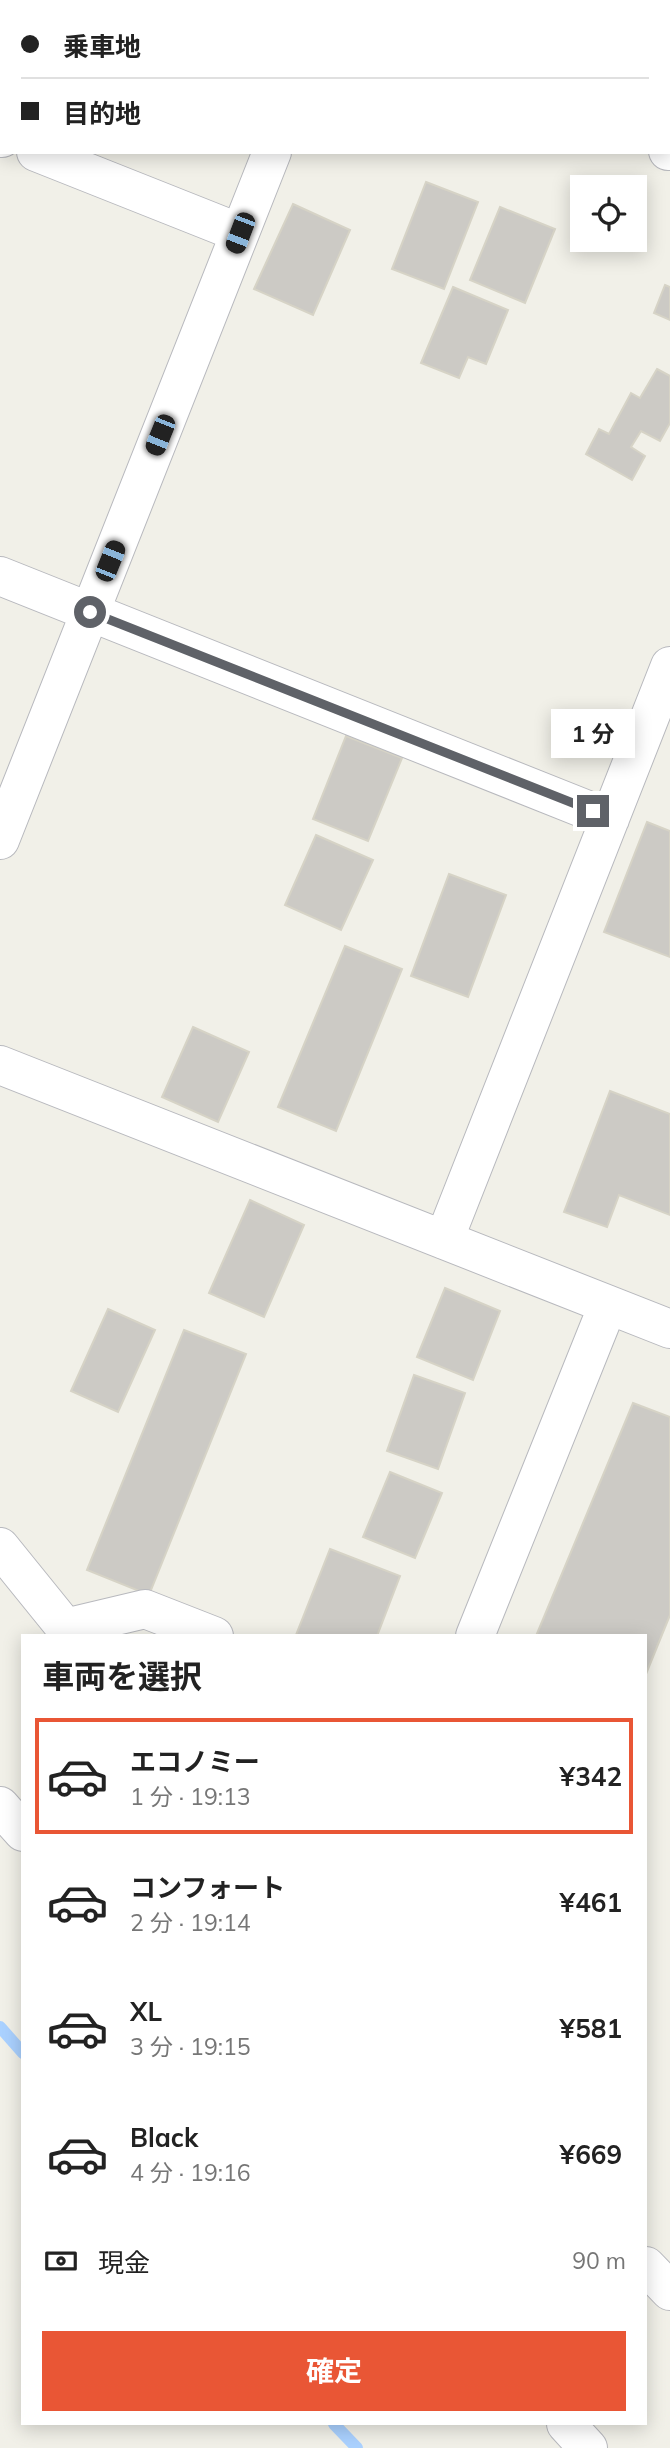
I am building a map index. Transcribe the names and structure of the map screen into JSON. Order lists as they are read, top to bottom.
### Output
{
  "page": {
    "banner": ["乗車地", "目的地"],
    "bubble": "1 分",
    "heading": "車両を選択",
    "list": [
      {
        "name": "エコノミー",
        "note": "1 分 · 19:13",
        "value": "¥342"
      },
      {
        "name": "コンフォート",
        "note": "2 分 · 19:14",
        "value": "¥461"
      },
      {
        "name": "XL",
        "note": "3 分 · 19:15",
        "value": "¥581"
      },
      {
        "name": "Black",
        "note": "4 分 · 19:16",
        "value": "¥669"
      }
    ],
    "pay": ["現金", "90 m"],
    "buttons": "確定"
  }
}
